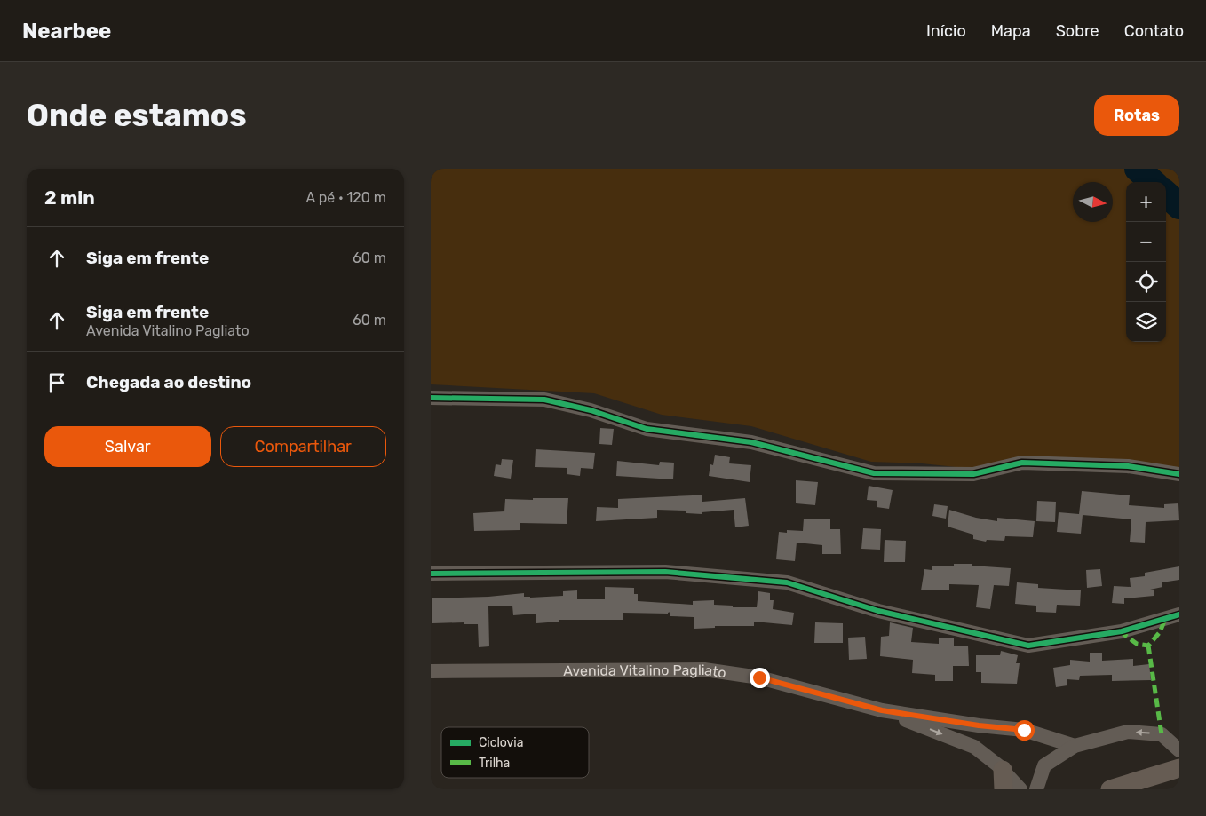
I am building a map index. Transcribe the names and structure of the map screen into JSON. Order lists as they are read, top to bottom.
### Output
{
  "streets": {
    "street": ["Avenida Vitalino Pagliato"]
  },
  "legend": ["Ciclovia", "Trilha"],
  "north": "right",
  "page": {
    "header": "Nearbee",
    "nav": [
      "Início",
      "Mapa",
      "Sobre",
      "Contato"
    ],
    "buttons": [
      "Rotas",
      ["Salvar", "Compartilhar"]
    ],
    "title": "Onde estamos",
    "heading": ["2 min", "A pé · 120 m"],
    "map_buttons": ["+", "−"],
    "list": [
      ["Siga em frente", "60 m"],
      ["Siga em frente", "Avenida Vitalino Pagliato", "60 m"],
      "Chegada ao destino"
    ]
  }
}
